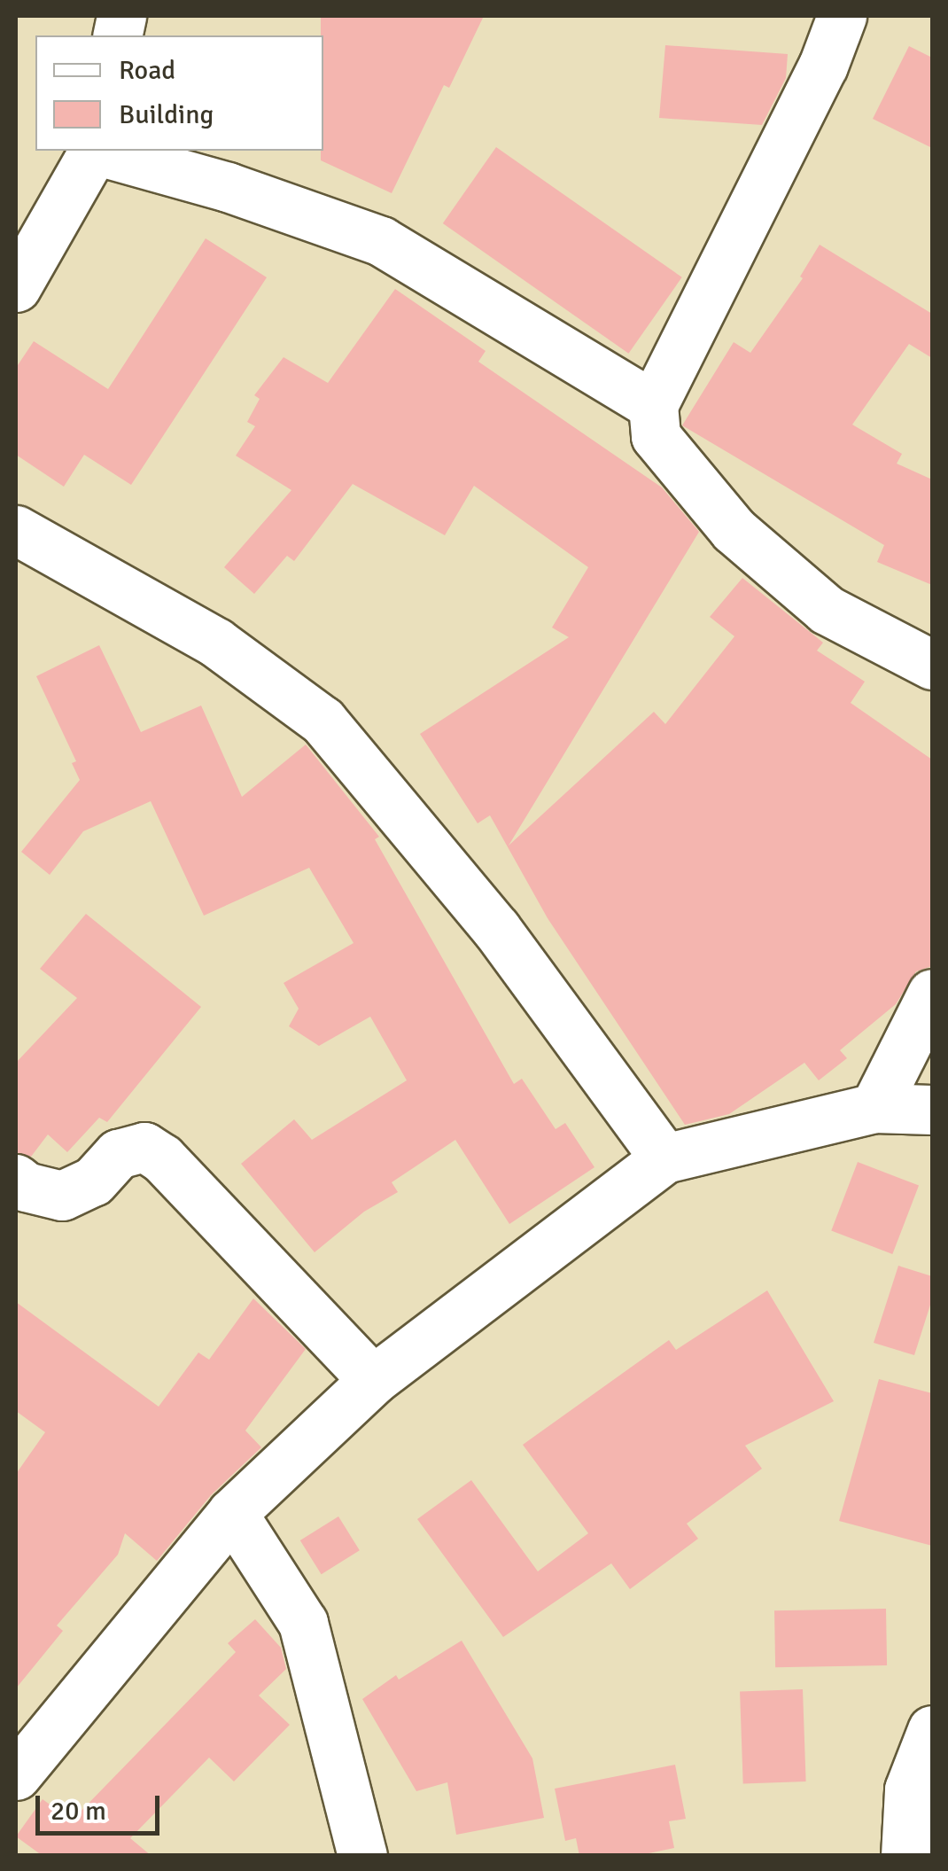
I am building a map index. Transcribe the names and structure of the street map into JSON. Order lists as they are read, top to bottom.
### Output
{
  "legend": ["Road", "Building"],
  "scale_bar": "20 m"
}
